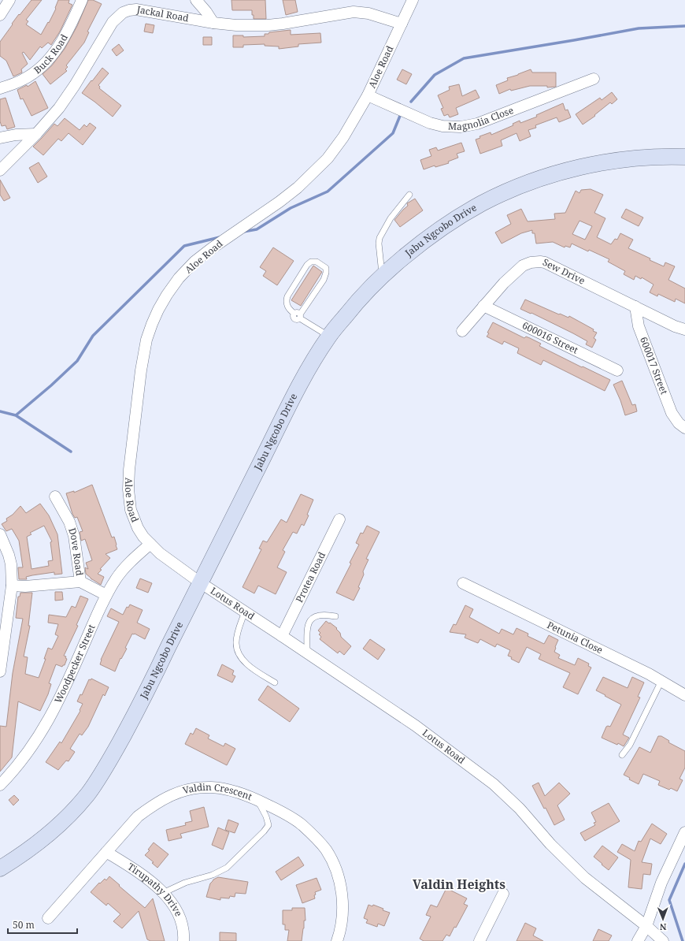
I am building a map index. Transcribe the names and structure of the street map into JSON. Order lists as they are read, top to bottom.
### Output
{
  "streets": {
    "main road": ["Jabu Ngcobo Drive"],
    "street": [
      "Jackal Road",
      "Buck Road",
      "Aloe Road",
      "Magnolia Close",
      "Sew Drive",
      "600016 Street",
      "600017 Street",
      "Dove Road",
      "Protea Road",
      "Lotus Road",
      "Petunia Close",
      "Woodpecker Street",
      "Valdin Crescent",
      "Tirupathy Drive"
    ]
  },
  "crossings": [
    ["Jackal Road", "Aloe Road"],
    ["Aloe Road", "Magnolia Close"],
    ["Aloe Road", "Jabu Ngcobo Drive"],
    ["Aloe Road", "Lotus Road"],
    ["Aloe Road", "Woodpecker Street"],
    ["Jabu Ngcobo Drive", "Lotus Road"],
    ["Sew Drive", "600016 Street"],
    ["Sew Drive", "600017 Street"],
    ["Dove Road", "Woodpecker Street"],
    ["Protea Road", "Lotus Road"],
    ["Valdin Crescent", "Tirupathy Drive"]
  ],
  "districts": ["Valdin Heights"],
  "scale_bar": "50 m",
  "north": "bottom"
}
